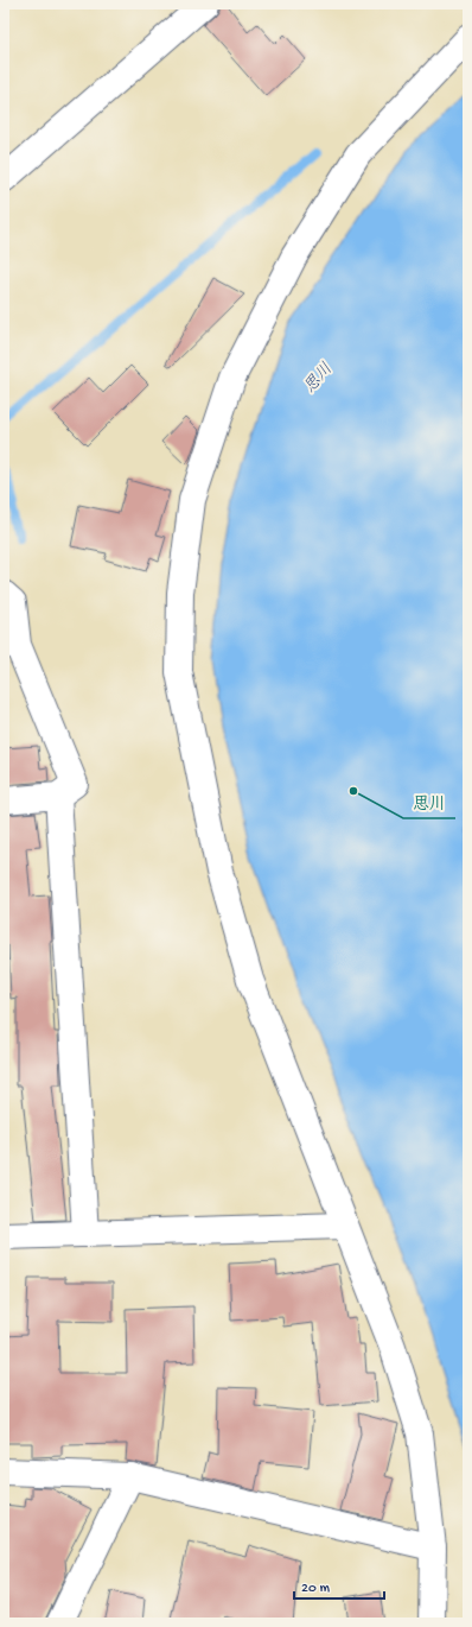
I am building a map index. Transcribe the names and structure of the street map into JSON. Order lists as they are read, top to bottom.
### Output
{
  "water": ["思川"],
  "places": ["思川"],
  "scale_bar": "20 m"
}
